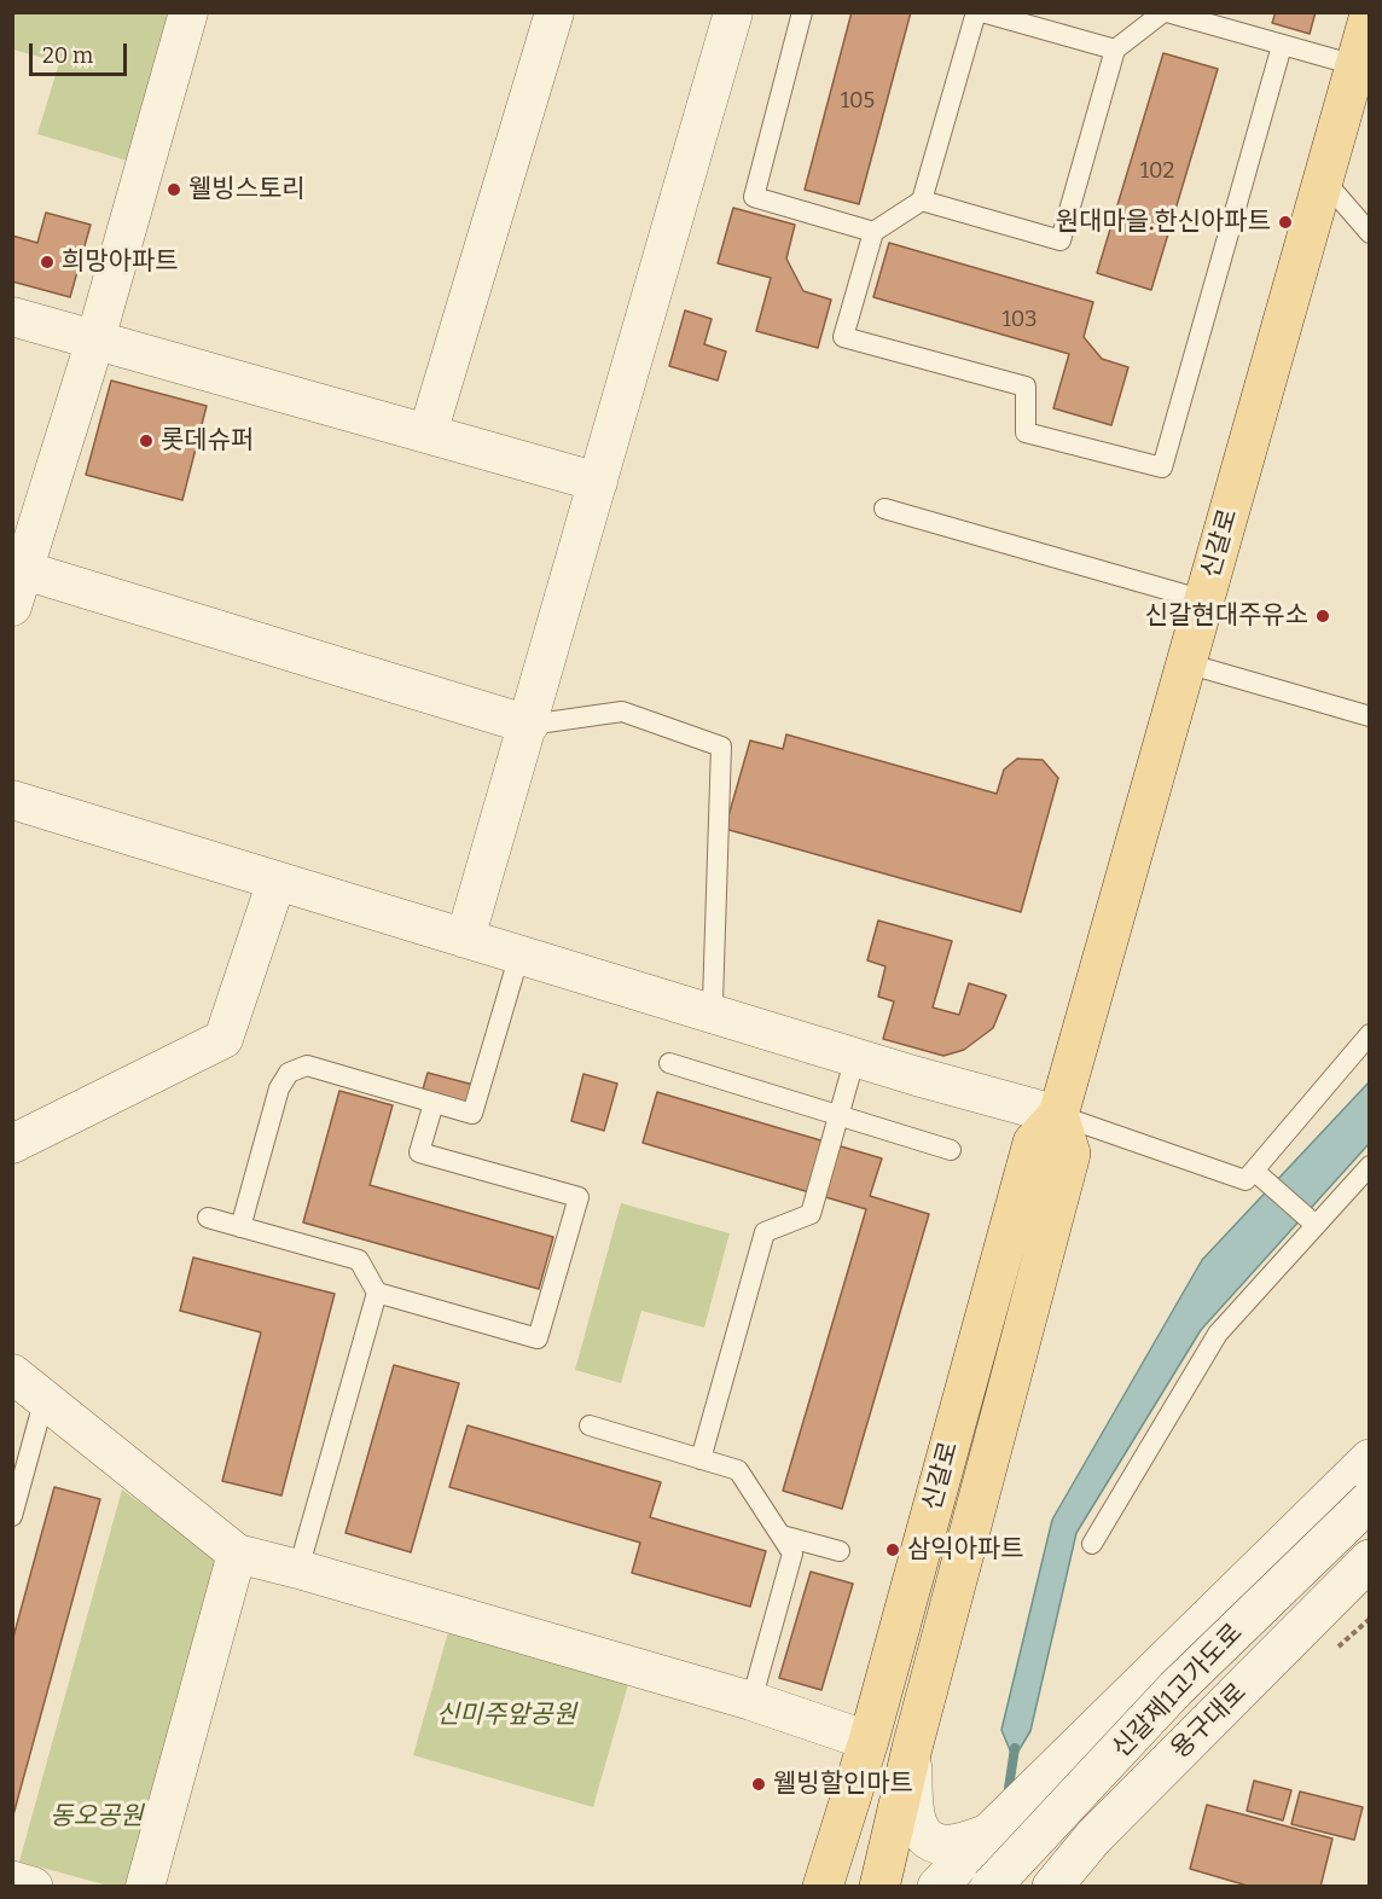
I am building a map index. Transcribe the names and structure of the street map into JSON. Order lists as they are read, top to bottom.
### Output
{
  "streets": {
    "main road": ["신갈로", "신갈제1고가도로", "용구대로"]
  },
  "parks": ["신미주앞공원", "동오공원"],
  "places": [
    "웰빙스토리",
    "원대마을.한신아파트",
    "희망아파트",
    "롯데슈퍼",
    "신갈현대주유소",
    "삼익아파트",
    "웰빙할인마트"
  ],
  "house_numbers": ["105", "102", "103"],
  "scale_bar": "20 m"
}
